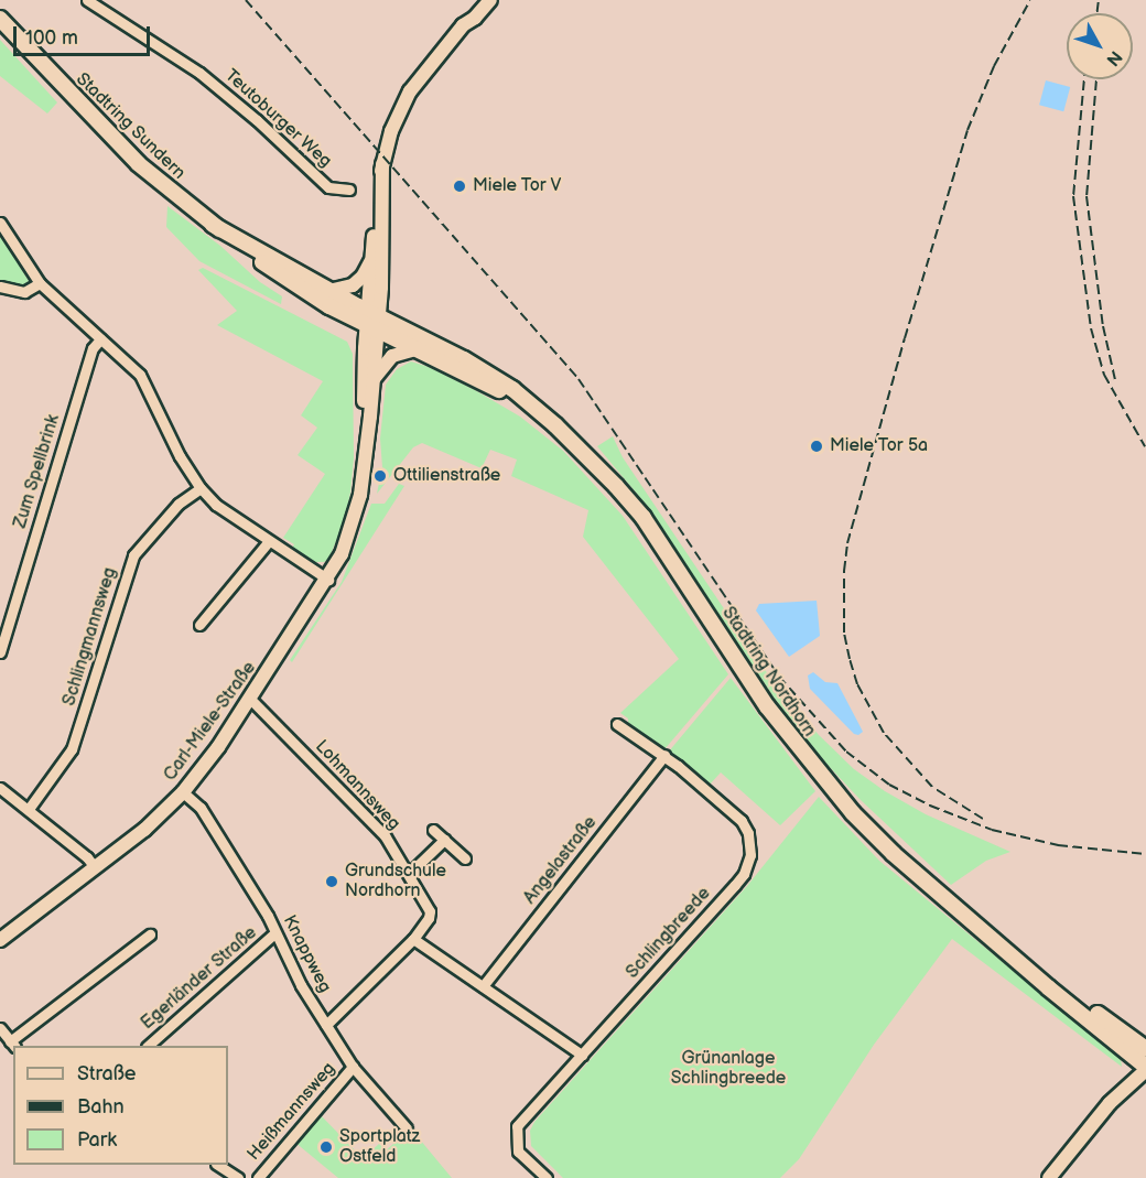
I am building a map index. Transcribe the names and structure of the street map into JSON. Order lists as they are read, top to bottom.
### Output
{
  "streets": {
    "main road": ["Stadtring Sundern", "Stadtring Nordhorn"],
    "street": [
      "Teutoburger Weg",
      "Zum Spellbrink",
      "Schlingmannsweg",
      "Carl-Miele-Straße",
      "Lohmannsweg",
      "Angelastraße",
      "Schlingbreede",
      "Knappweg",
      "Egerländer Straße",
      "Heißmannsweg"
    ]
  },
  "crossings": [
    ["Stadtring Sundern", "Stadtring Nordhorn"],
    ["Stadtring Sundern", "Carl-Miele-Straße"],
    ["Stadtring Nordhorn", "Carl-Miele-Straße"],
    ["Carl-Miele-Straße", "Lohmannsweg"],
    ["Carl-Miele-Straße", "Knappweg"],
    ["Lohmannsweg", "Knappweg"],
    ["Angelastraße", "Schlingbreede"],
    ["Knappweg", "Egerländer Straße"],
    ["Knappweg", "Heißmannsweg"]
  ],
  "parks": ["Grünanlage Schlingbreede"],
  "places": [
    "Miele Tor V",
    "Miele Tor 5a",
    "Ottilienstraße",
    "Grundschule Nordhorn",
    "Sportplatz Ostfeld"
  ],
  "legend": ["Straße", "Bahn", "Park"],
  "scale_bar": "100 m",
  "north": "bottom right"
}
